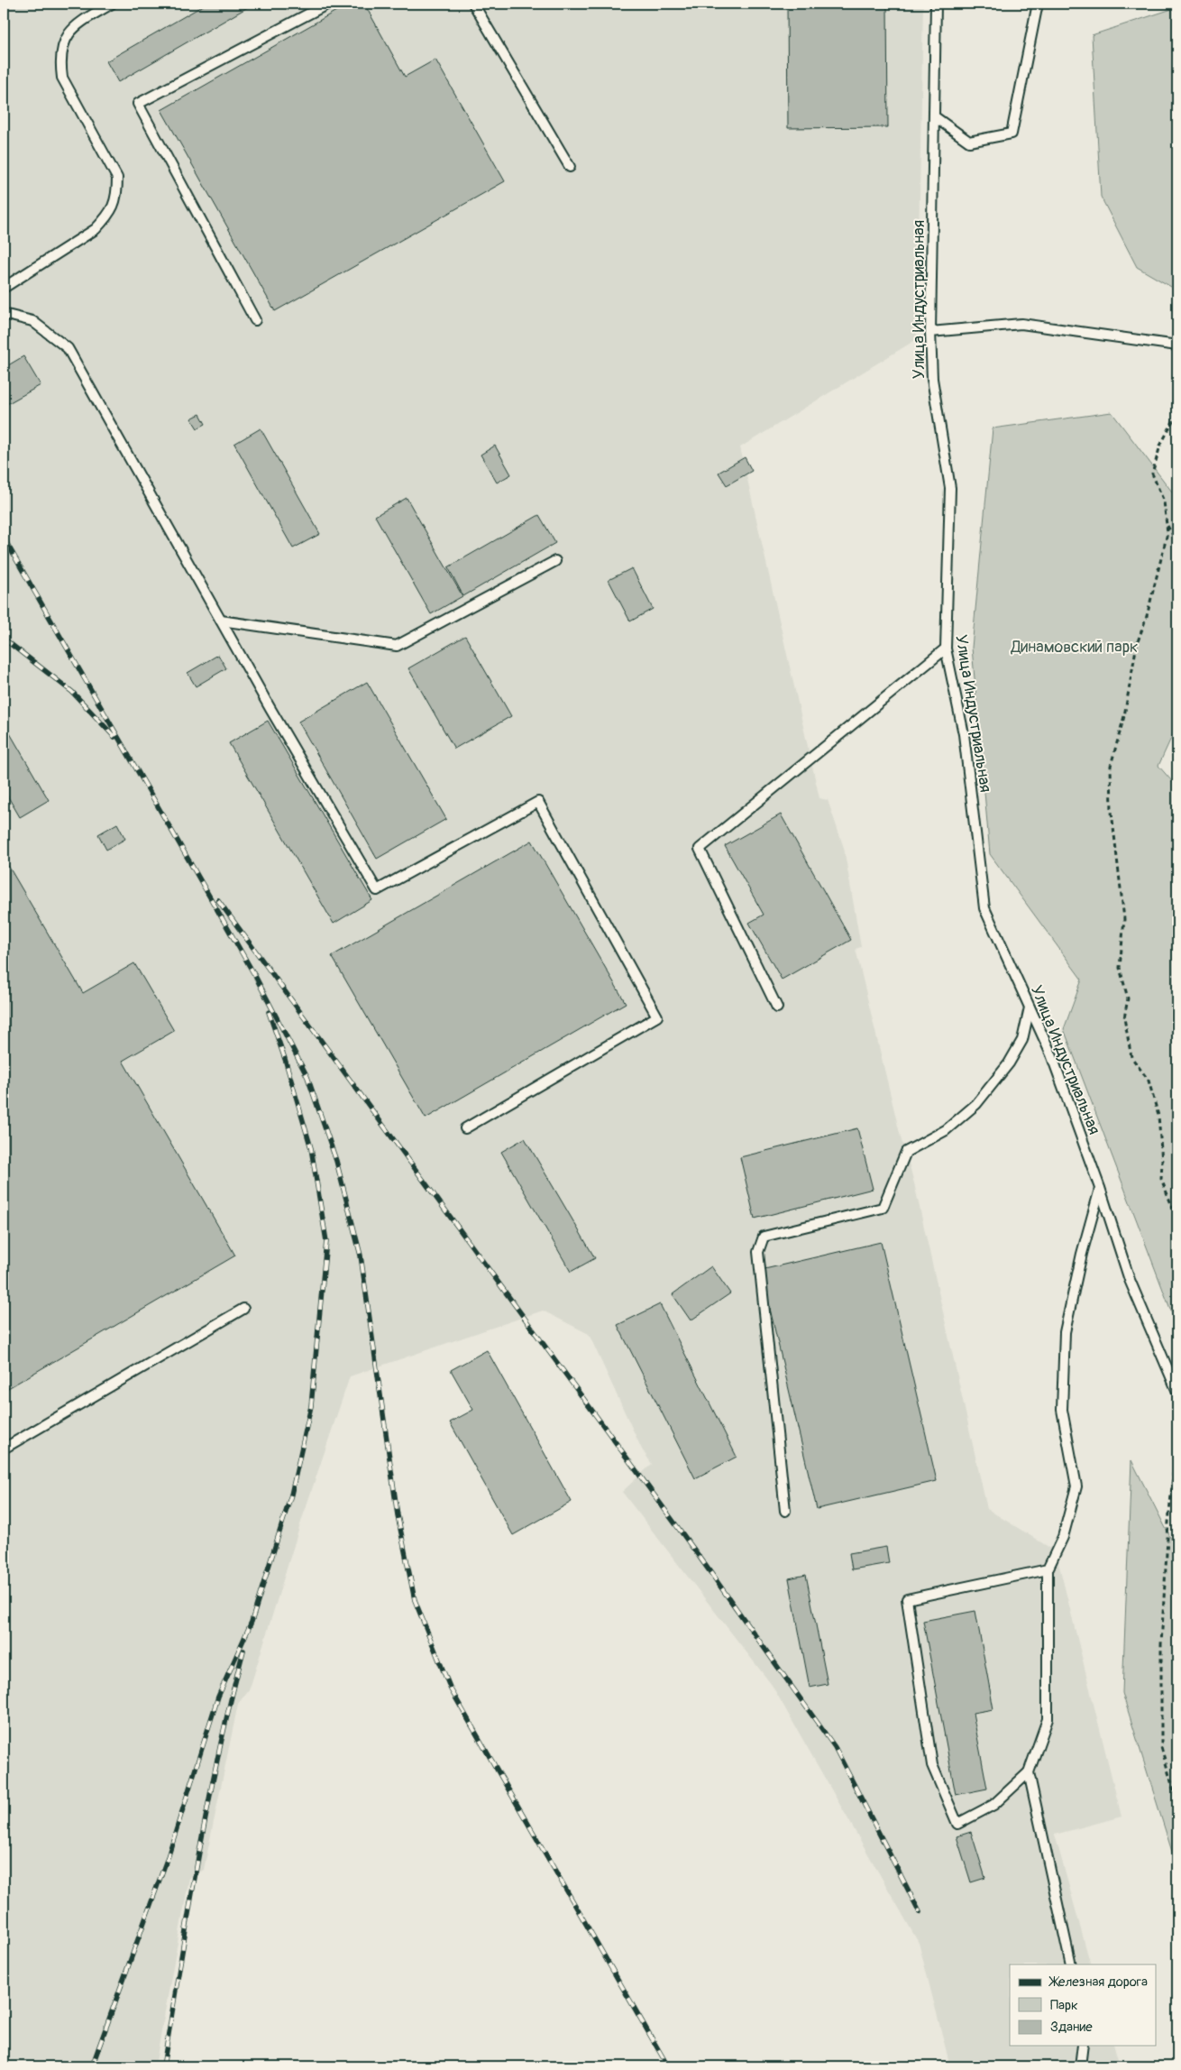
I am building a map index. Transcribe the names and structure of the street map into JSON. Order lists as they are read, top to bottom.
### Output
{
  "streets": {
    "lane": ["Улица Индустриальная"]
  },
  "parks": ["Динамовский парк"],
  "legend": ["Железная дорога", "Парк", "Здание"]
}
